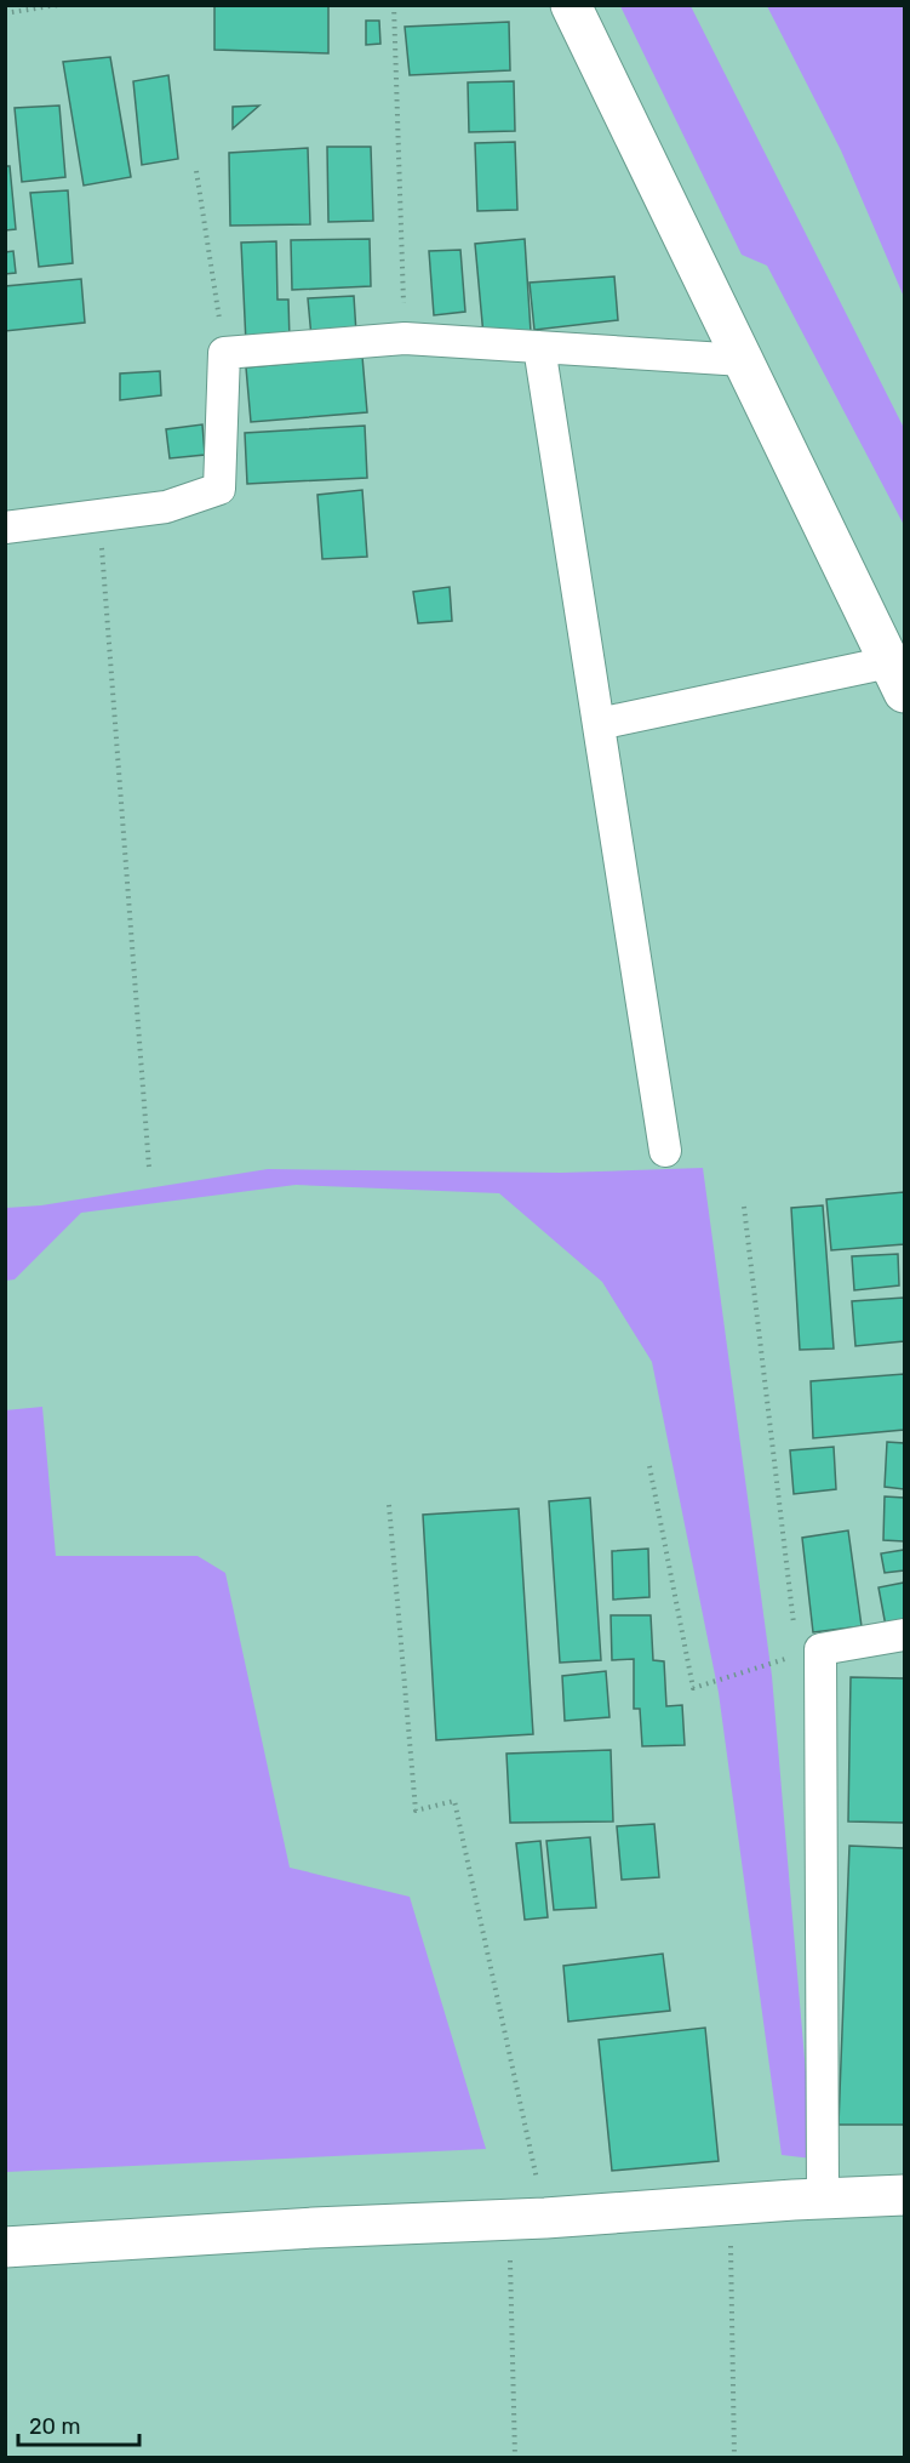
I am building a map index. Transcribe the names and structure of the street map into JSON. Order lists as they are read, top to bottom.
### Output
{
  "scale_bar": "20 m"
}
